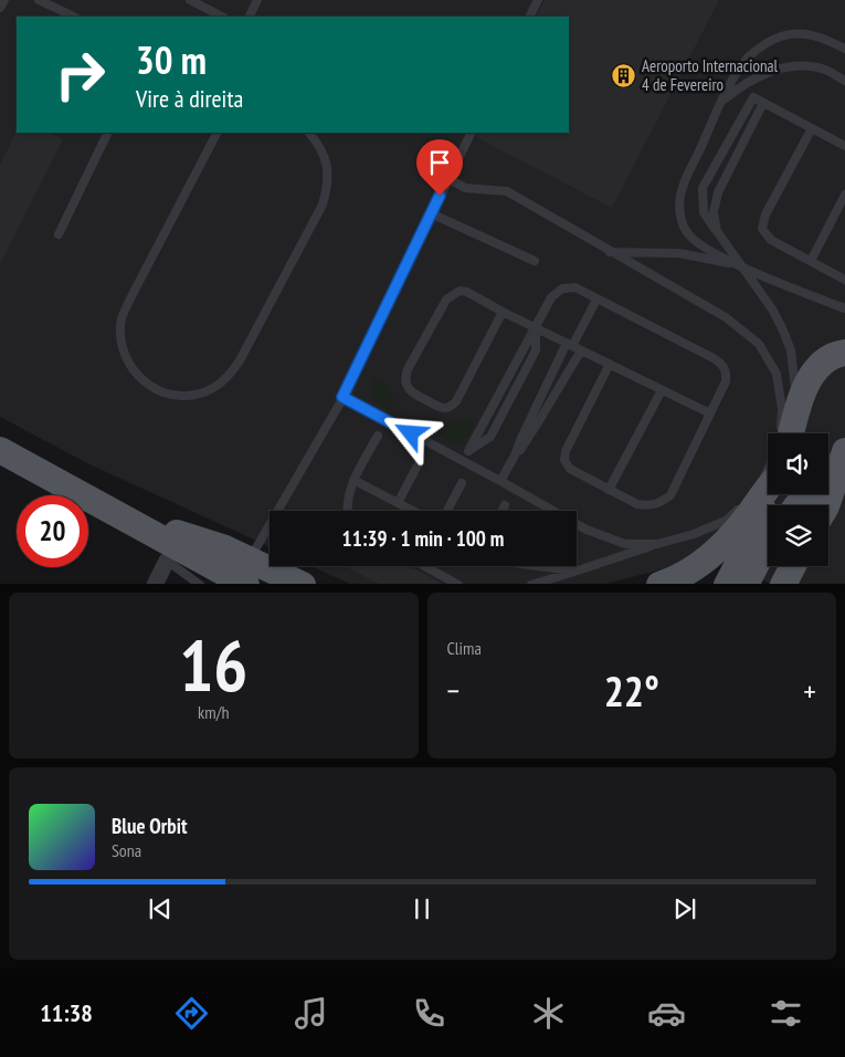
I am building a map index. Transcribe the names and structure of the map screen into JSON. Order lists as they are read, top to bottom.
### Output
{
  "places": {
    "building": ["Aeroporto Internacional 4 de Fevereiro"]
  },
  "page": {
    "turn": ["30 m", "Vire à direita"],
    "limit": "20",
    "trip": "11:39 · 1 min · 100 m",
    "tile": [
      ["16", "km/h"],
      "Clima"
    ],
    "heat": ["−", "22°", "+"],
    "song": ["Blue Orbit", "Sona"],
    "tabs": "11:38"
  }
}
